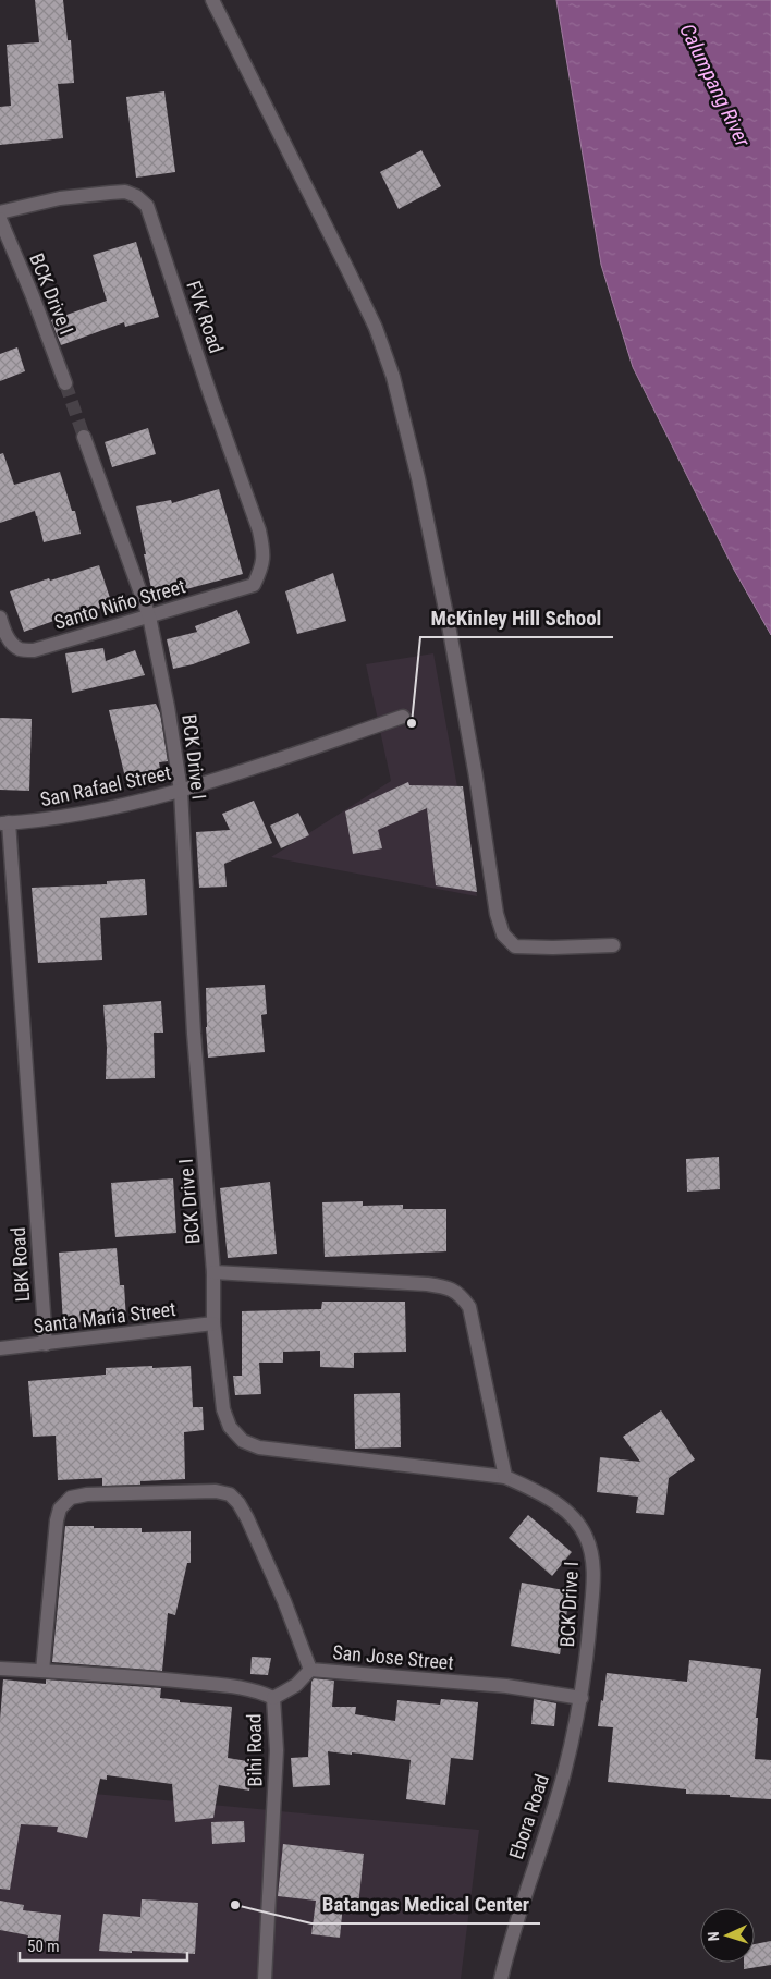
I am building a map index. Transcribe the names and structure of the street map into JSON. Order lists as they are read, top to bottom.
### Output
{
  "streets": {
    "street": [
      "BCK Drive I",
      "FVK Road",
      "Santo Niño Street",
      "San Rafael Street",
      "LBK Road",
      "Santa Maria Street",
      "San Jose Street",
      "Bihi Road",
      "Ebora Road"
    ]
  },
  "crossings": [
    ["BCK Drive I", "Santo Niño Street"],
    ["BCK Drive I", "San Rafael Street"],
    ["BCK Drive I", "Santa Maria Street"],
    ["BCK Drive I", "San Jose Street"],
    ["BCK Drive I", "Ebora Road"],
    ["FVK Road", "Santo Niño Street"],
    ["San Rafael Street", "LBK Road"],
    ["LBK Road", "Santa Maria Street"],
    ["San Jose Street", "Bihi Road"],
    ["San Jose Street", "Ebora Road"]
  ],
  "water": ["Calumpang River"],
  "places": ["McKinley Hill School", "Batangas Medical Center"],
  "scale_bar": "50 m",
  "north": "left"
}
